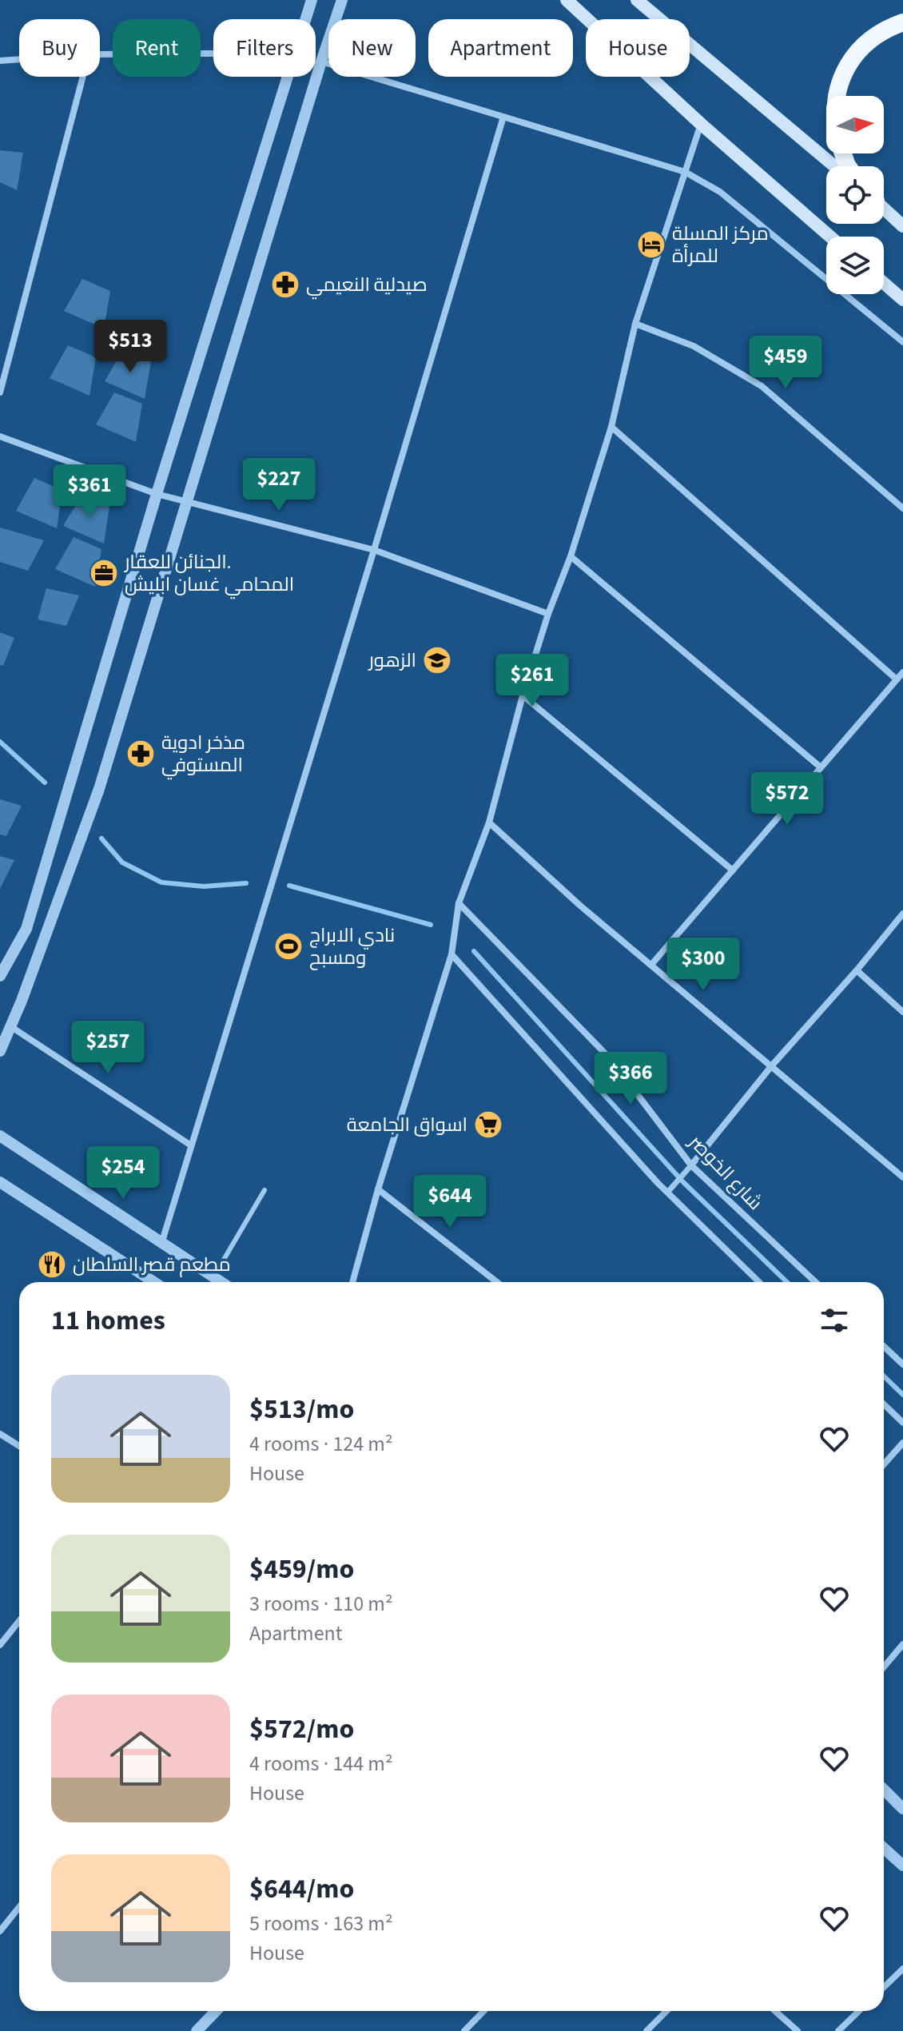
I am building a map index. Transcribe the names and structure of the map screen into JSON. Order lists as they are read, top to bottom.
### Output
{
  "streets": {
    "street": ["شارع الخوصر"]
  },
  "places": {
    "hotel": ["مركز المسلة للمرأة"],
    "pharmacy": ["صيدلية النعيمي", "مذخر ادویة المستوفي"],
    "office": ["الجنائن للعقار. المحامي غسان ابليش"],
    "school or university": ["الزهور"],
    "sports": ["نادي الابراج ومسبح"],
    "supermarket": ["اسواق الجامعة"],
    "restaurant": ["مطعم قصر السلطان"]
  },
  "north": "right",
  "page": {
    "chip": [
      "Buy",
      "Rent",
      "Filters",
      "New",
      "Apartment",
      "House"
    ],
    "price": [
      "$513",
      "$459",
      "$227",
      "$361",
      "$261",
      "$572",
      "$300",
      "$257",
      "$366",
      "$254",
      "$644"
    ],
    "heading": "11 homes",
    "list": [
      {
        "name": "$513/mo",
        "note": "4 rooms · 124 m² · House"
      },
      {
        "name": "$459/mo",
        "note": "3 rooms · 110 m² · Apartment"
      },
      {
        "name": "$572/mo",
        "note": "4 rooms · 144 m² · House"
      },
      {
        "name": "$644/mo",
        "note": "5 rooms · 163 m² · House"
      }
    ]
  }
}
